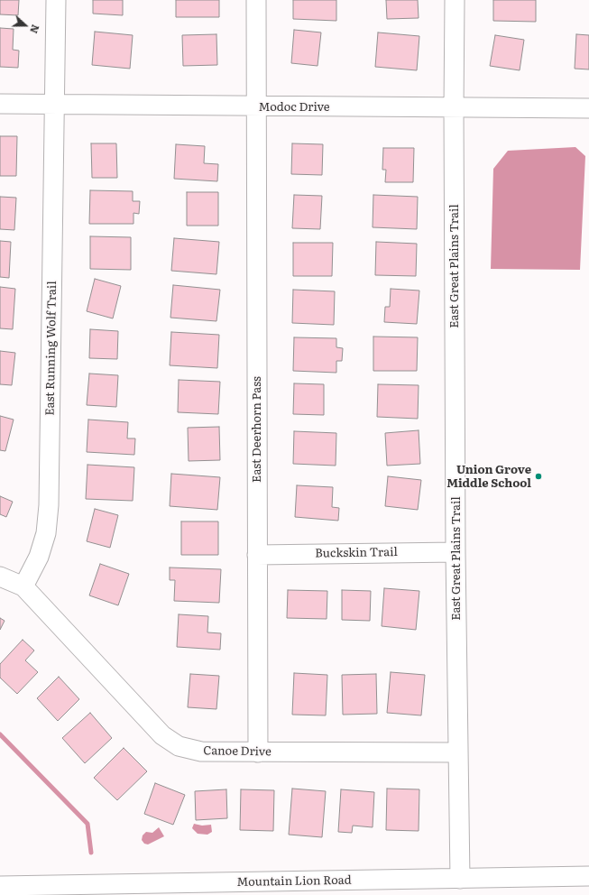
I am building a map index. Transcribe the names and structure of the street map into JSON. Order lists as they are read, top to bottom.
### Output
{
  "streets": {
    "street": [
      "Modoc Drive",
      "East Great Plains Trail",
      "East Running Wolf Trail",
      "East Deerhorn Pass",
      "Buckskin Trail",
      "Canoe Drive",
      "Mountain Lion Road"
    ]
  },
  "crossings": [
    ["Modoc Drive", "East Great Plains Trail"],
    ["Modoc Drive", "East Running Wolf Trail"],
    ["Modoc Drive", "East Deerhorn Pass"],
    ["East Great Plains Trail", "Buckskin Trail"],
    ["East Great Plains Trail", "Canoe Drive"],
    ["East Great Plains Trail", "Mountain Lion Road"],
    ["East Running Wolf Trail", "Canoe Drive"],
    ["East Deerhorn Pass", "Buckskin Trail"],
    ["East Deerhorn Pass", "Canoe Drive"]
  ],
  "places": ["Union Grove Middle School"],
  "north": "right"
}
